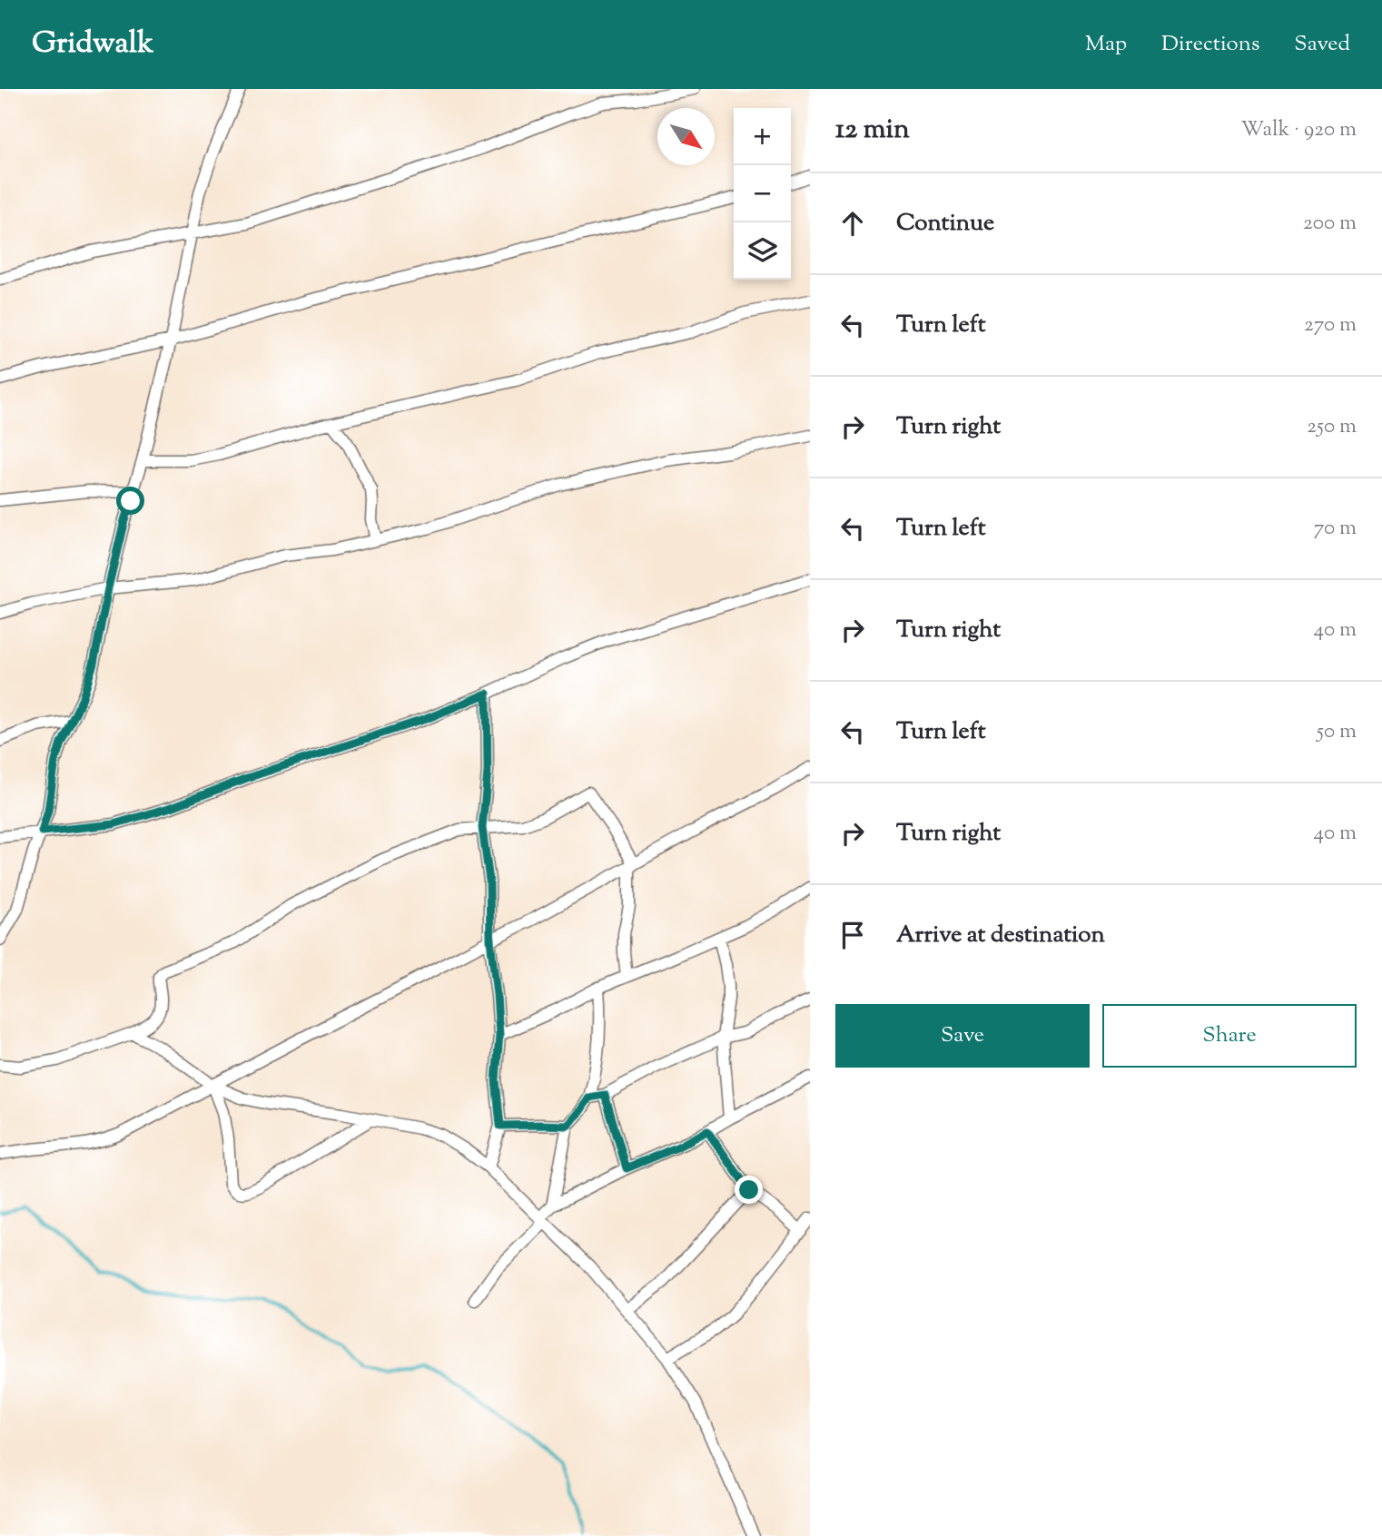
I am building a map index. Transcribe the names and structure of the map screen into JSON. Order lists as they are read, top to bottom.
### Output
{
  "north": "bottom right",
  "page": {
    "header": "Gridwalk",
    "nav": ["Map", "Directions", "Saved"],
    "heading": ["12 min", "Walk · 920 m"],
    "map_buttons": ["+", "−"],
    "list": [
      ["Continue", "200 m"],
      ["Turn left", "270 m"],
      ["Turn right", "250 m"],
      ["Turn left", "70 m"],
      ["Turn right", "40 m"],
      ["Turn left", "50 m"],
      ["Turn right", "40 m"],
      "Arrive at destination"
    ],
    "buttons": ["Save", "Share"]
  }
}
